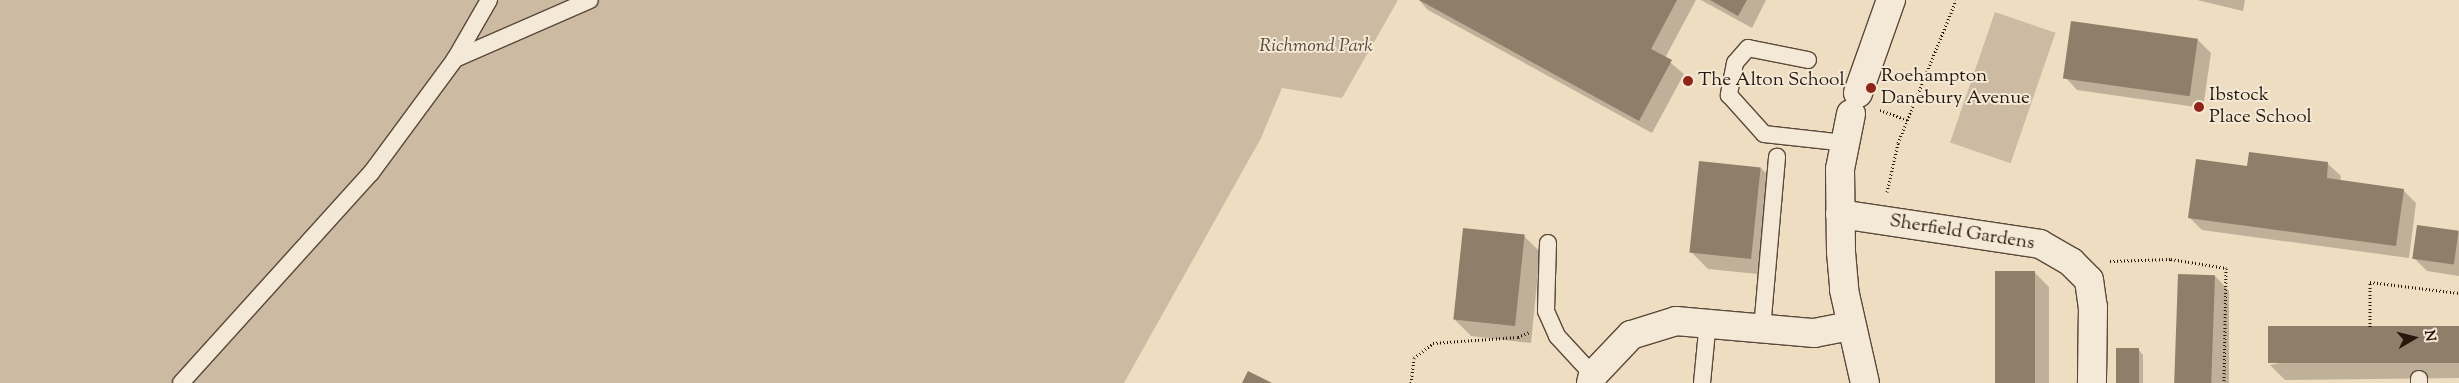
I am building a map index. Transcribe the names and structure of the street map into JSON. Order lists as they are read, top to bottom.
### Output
{
  "streets": {
    "street": ["Sherfield Gardens"]
  },
  "parks": ["Richmond Park"],
  "places": ["The Alton School", "Roehampton Danebury Avenue", "Ibstock Place School"],
  "north": "right"
}
